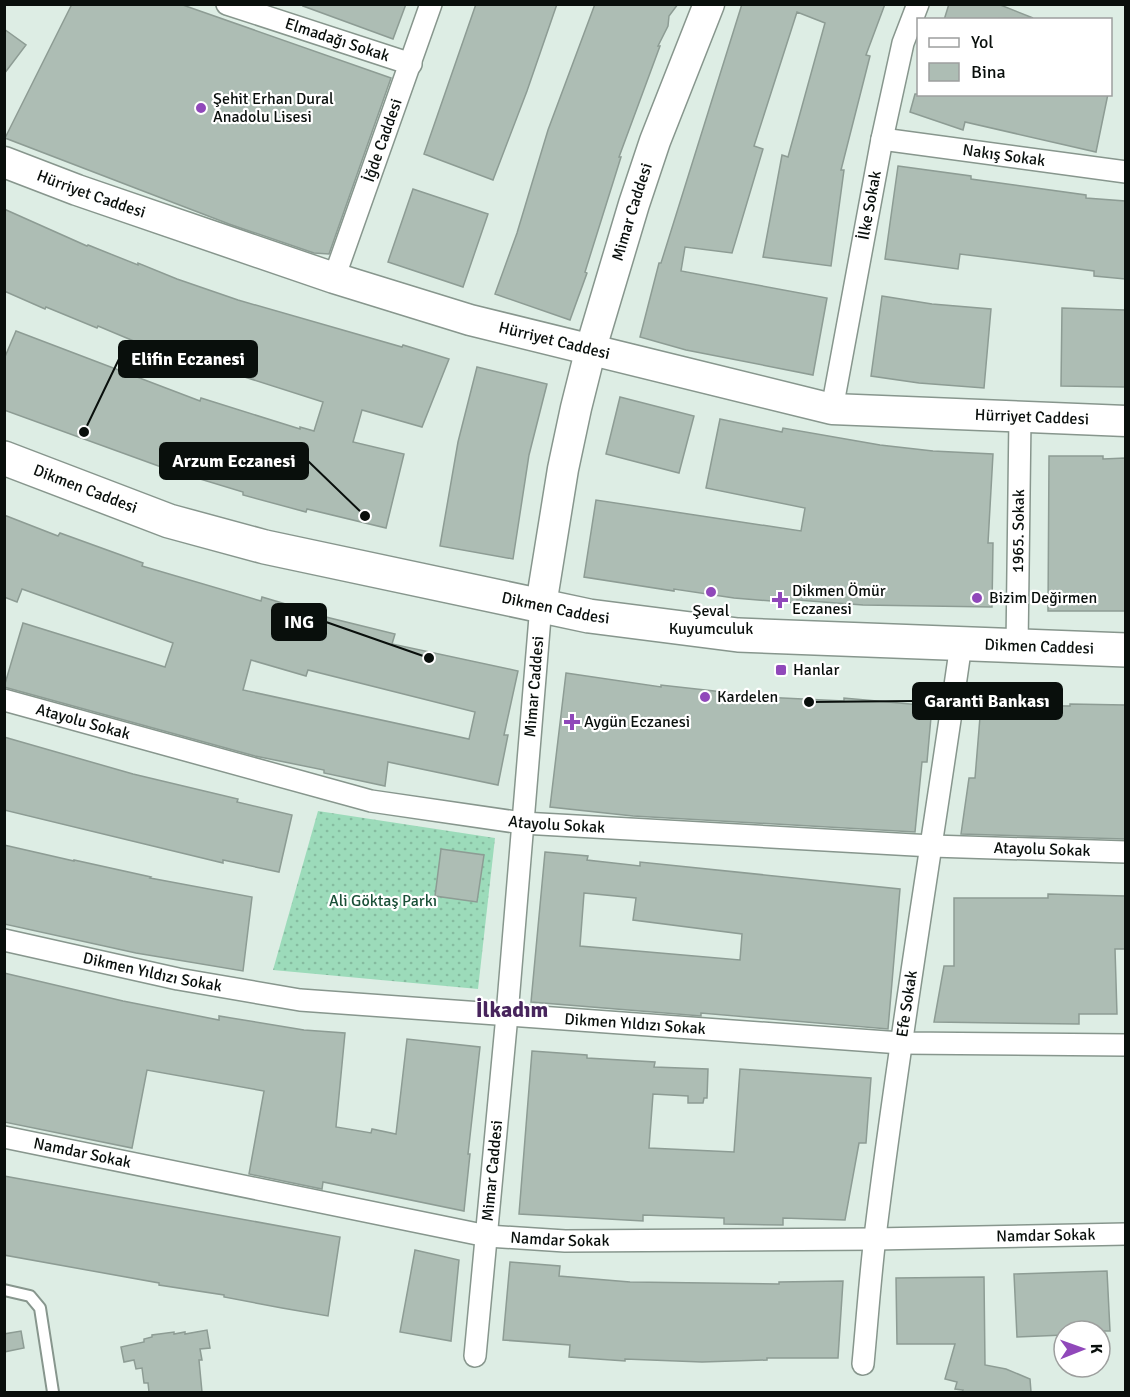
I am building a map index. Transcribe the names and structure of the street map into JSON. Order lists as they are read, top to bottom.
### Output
{
  "streets": {
    "main road": ["Dikmen Caddesi"],
    "street": [
      "Elmadağı Sokak",
      "İğde Caddesi",
      "Nakış Sokak",
      "Hürriyet Caddesi",
      "İlke Sokak",
      "Mimar Caddesi",
      "1965. Sokak",
      "Atayolu Sokak",
      "Dikmen Yıldızı Sokak",
      "Efe Sokak",
      "Namdar Sokak"
    ]
  },
  "crossings": [
    ["Elmadağı Sokak", "İğde Caddesi"],
    ["İğde Caddesi", "Hürriyet Caddesi"],
    ["Nakış Sokak", "İlke Sokak"],
    ["Hürriyet Caddesi", "İlke Sokak"],
    ["Hürriyet Caddesi", "Mimar Caddesi"],
    ["Hürriyet Caddesi", "1965. Sokak"],
    ["Mimar Caddesi", "Dikmen Caddesi"],
    ["Mimar Caddesi", "Atayolu Sokak"],
    ["Mimar Caddesi", "Dikmen Yıldızı Sokak"],
    ["Mimar Caddesi", "Namdar Sokak"],
    ["Dikmen Caddesi", "1965. Sokak"],
    ["Dikmen Caddesi", "Efe Sokak"],
    ["Atayolu Sokak", "Efe Sokak"],
    ["Dikmen Yıldızı Sokak", "Efe Sokak"],
    ["Efe Sokak", "Namdar Sokak"]
  ],
  "districts": ["İlkadım"],
  "parks": ["Ali Göktaş Parkı"],
  "places": {
    "other": [
      "Şehit Erhan Dural Anadolu Lisesi",
      "Elifin Eczanesi",
      "Arzum Eczanesi",
      "Şeval Kuyumculuk",
      "Bizim Değirmen",
      "ING",
      "Kardelen",
      "Garanti Bankası"
    ],
    "health": ["Dikmen Ömür Eczanesi", "Aygün Eczanesi"],
    "transit": ["Hanlar"]
  },
  "legend": ["Yol", "Bina"],
  "north": "right"
}
